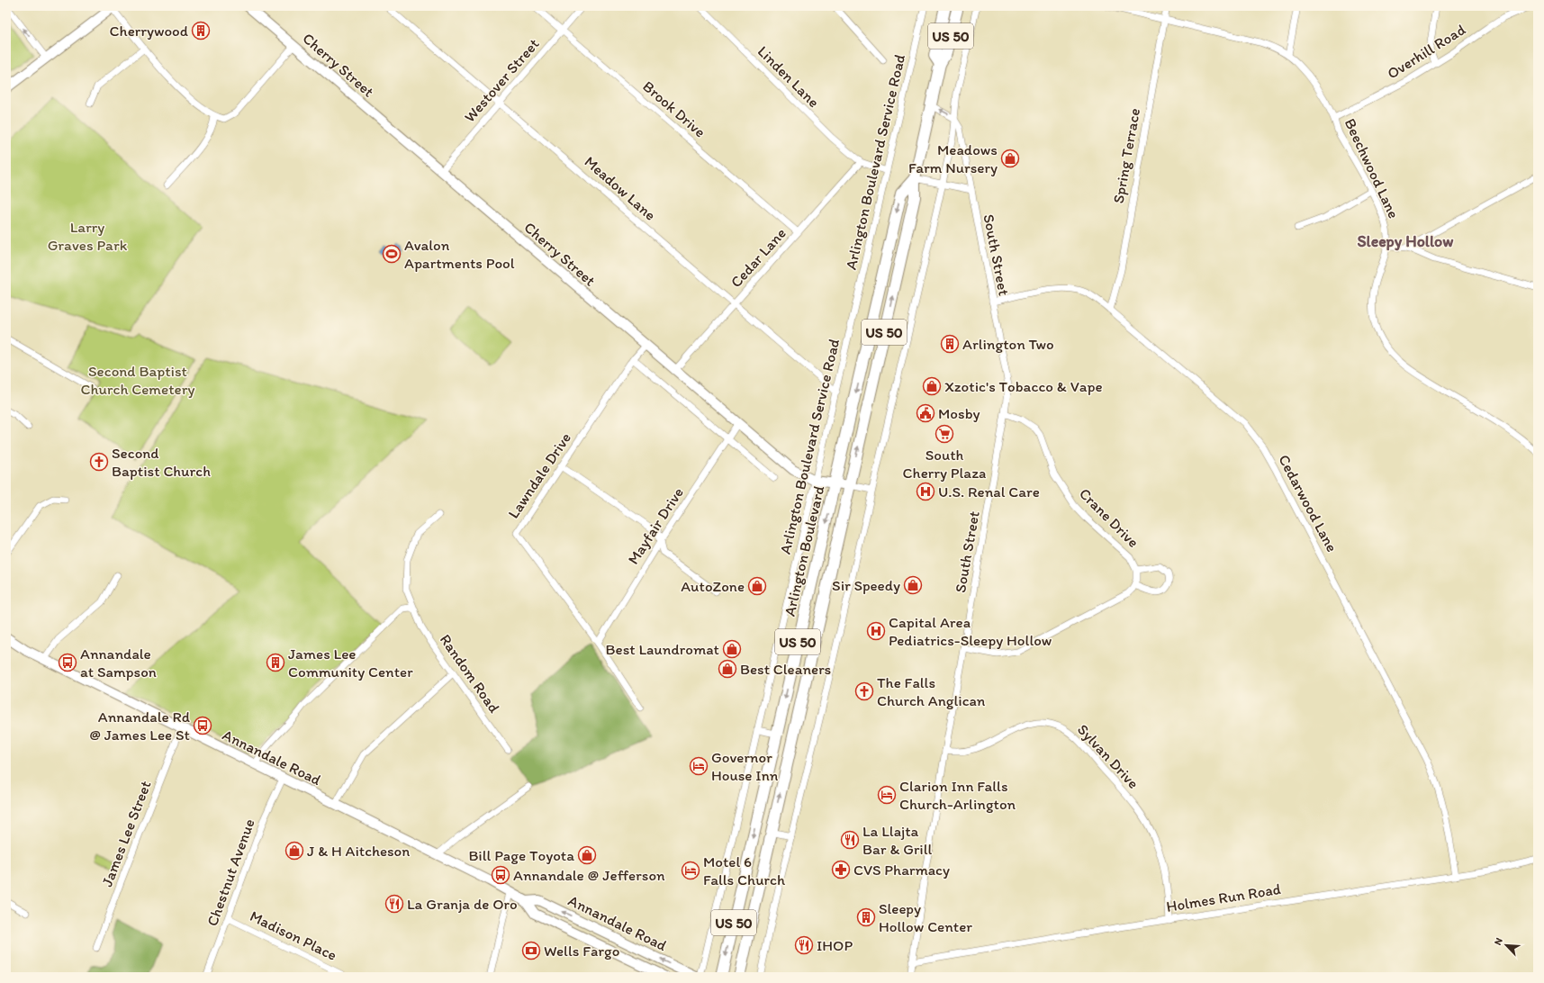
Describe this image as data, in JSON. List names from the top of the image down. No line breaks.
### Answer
{"streets":{"highway":["US 50","Arlington Boulevard"],"main road":["Cherry Street","Annandale Road"],"street":["Overhill Road","Linden Lane","Westover Street","Brook Drive","Spring Terrace","Arlington Boulevard Service Road","Beechwood Lane","Meadow Lane","South Street","Cedar Lane","Lawndale Drive","Cedarwood Lane","Crane Drive","Mayfair Drive","Random Road","Sylvan Drive","James Lee Street","Chestnut Avenue","Holmes Run Road","Madison Place"]},"crossings":[["Overhill Road","Beechwood Lane"],["Cherry Street","Westover Street"],["Cherry Street","Arlington Boulevard Service Road"],["Cherry Street","Cedar Lane"],["Cherry Street","Lawndale Drive"],["Cherry Street","Mayfair Drive"],["Cherry Street","Arlington Boulevard"],["Linden Lane","Arlington Boulevard Service Road"],["Linden Lane","Cedar Lane"],["Westover Street","Brook Drive"],["Westover Street","Meadow Lane"],["Brook Drive","Cedar Lane"],["Spring Terrace","Beechwood Lane"],["Spring Terrace","Cedarwood Lane"],["Arlington Boulevard Service Road","Meadow Lane"],["Meadow Lane","Cedar Lane"],["South Street","Cedarwood Lane"],["South Street","Crane Drive"],["South Street","Sylvan Drive"],["South Street","Holmes Run Road"],["Lawndale Drive","Mayfair Drive"],["Cedarwood Lane","Holmes Run Road"],["Sylvan Drive","Holmes Run Road"],["Annandale Road","James Lee Street"],["Annandale Road","Chestnut Avenue"],["Chestnut Avenue","Madison Place"]],"districts":["Sleepy Hollow"],"parks":["Larry Graves Park","Second Baptist Church Cemetery"],"places":{"building":["Cherrywood","Arlington Two","James Lee Community Center","Sleepy Hollow Center"],"shop":["Meadows Farm Nursery","Xzotic's Tobacco & Vape","Sir Speedy","AutoZone","Best Laundromat","Best Cleaners","J & H Aitcheson","Bill Page Toyota"],"sports":["Avalon Apartments Pool"],"public building":["Mosby"],"supermarket":["South Cherry Plaza"],"church":["Second Baptist Church","The Falls Church Anglican"],"hospital":["U.S. Renal Care","Capital Area Pediatrics-Sleepy Hollow"],"bus stop":["Annandale at Sampson","Annandale Rd @ James Lee St","Annandale @ Jefferson"],"hotel":["Governor House Inn","Clarion Inn Falls Church-Arlington","Motel 6 Falls Church"],"restaurant":["La Llajta Bar & Grill","La Granja de Oro","IHOP"],"pharmacy":["CVS Pharmacy"],"bank":["Wells Fargo"]},"north":"top left"}
